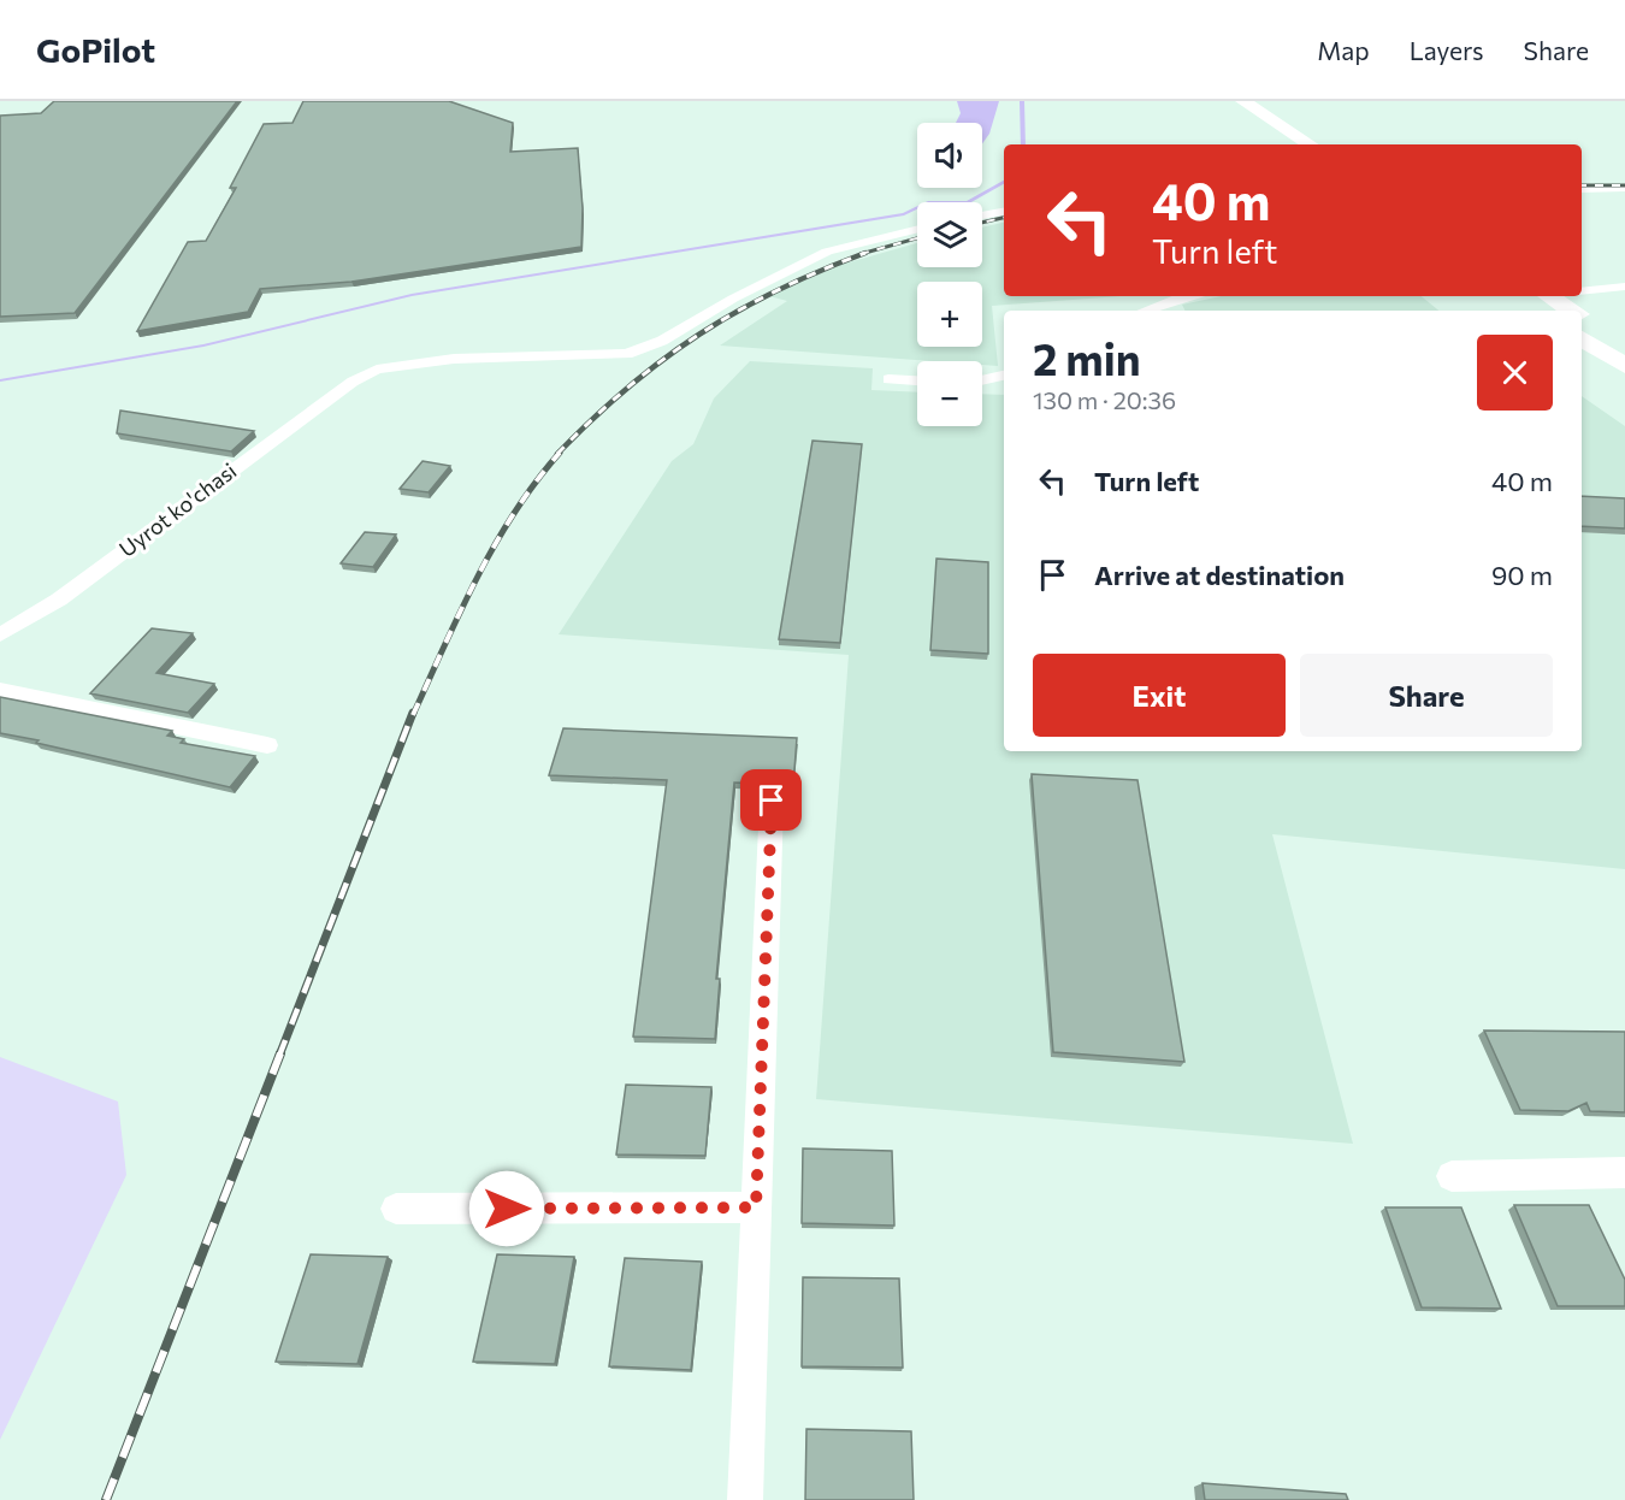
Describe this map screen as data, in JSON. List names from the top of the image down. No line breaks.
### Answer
{"streets":{"street":["Uyrot ko'chasi"]},"page":{"header":"GoPilot","nav":["Map","Layers","Share"],"map_buttons":["+","−"],"turn":["40 m","Turn left"],"heading":["2 min","130 m · 20:36"],"list":[{"name":"Turn left","value":"40 m"},{"name":"Arrive at destination","value":"90 m"}],"buttons":["Exit","Share"]}}
